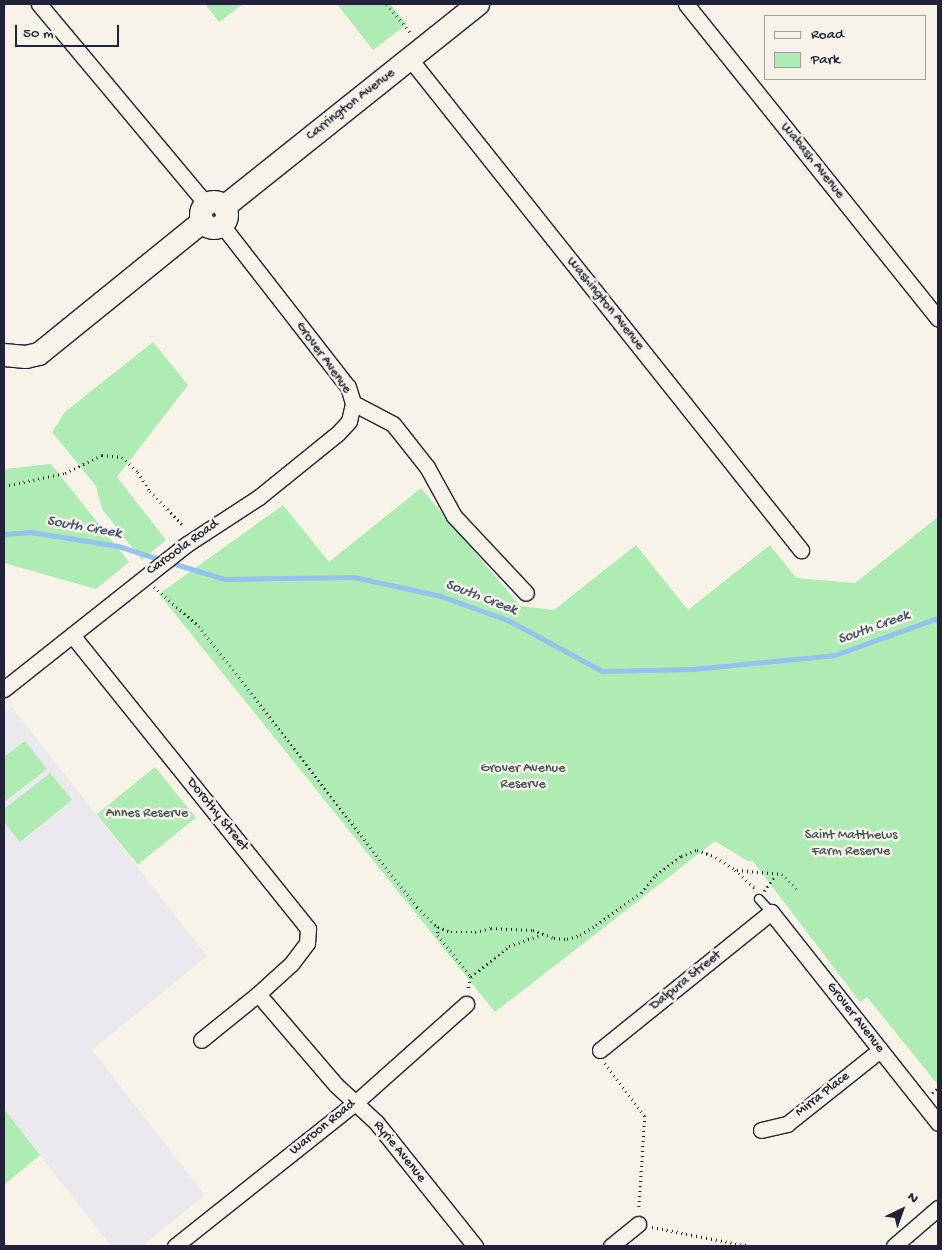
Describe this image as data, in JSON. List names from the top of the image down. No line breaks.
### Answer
{"streets":{"street":["Carrington Avenue","Wabash Avenue","Washington Avenue","Grover Avenue","Carcoola Road","Dorothy Street","Dalpura Street","Mirra Place","Waroon Road","Ryrie Avenue"]},"crossings":[["Carrington Avenue","Washington Avenue"],["Carrington Avenue","Grover Avenue"],["Grover Avenue","Carcoola Road"],["Grover Avenue","Dalpura Street"],["Grover Avenue","Mirra Place"],["Carcoola Road","Dorothy Street"],["Dorothy Street","Ryrie Avenue"],["Waroon Road","Ryrie Avenue"]],"water":["South Creek"],"parks":["Grover Avenue Reserve","Annes Reserve","Saint Matthews Farm Reserve"],"legend":["Road","Park"],"scale_bar":"50 m","north":"top right"}
